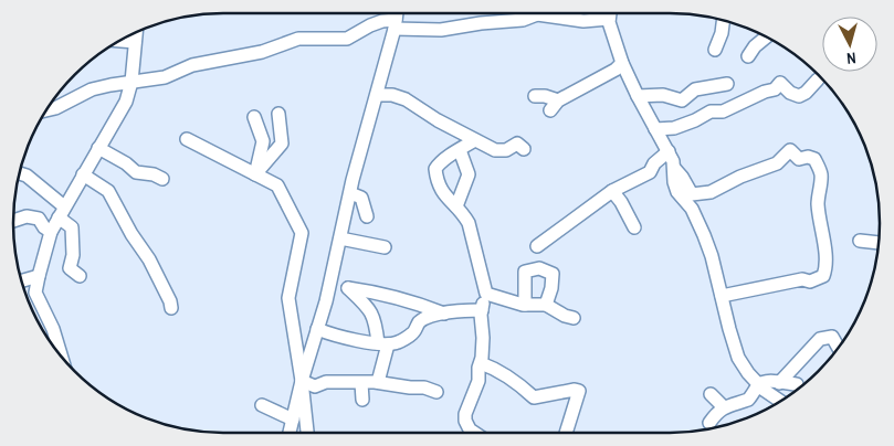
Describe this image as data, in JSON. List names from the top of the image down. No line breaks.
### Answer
{"north":"bottom"}
